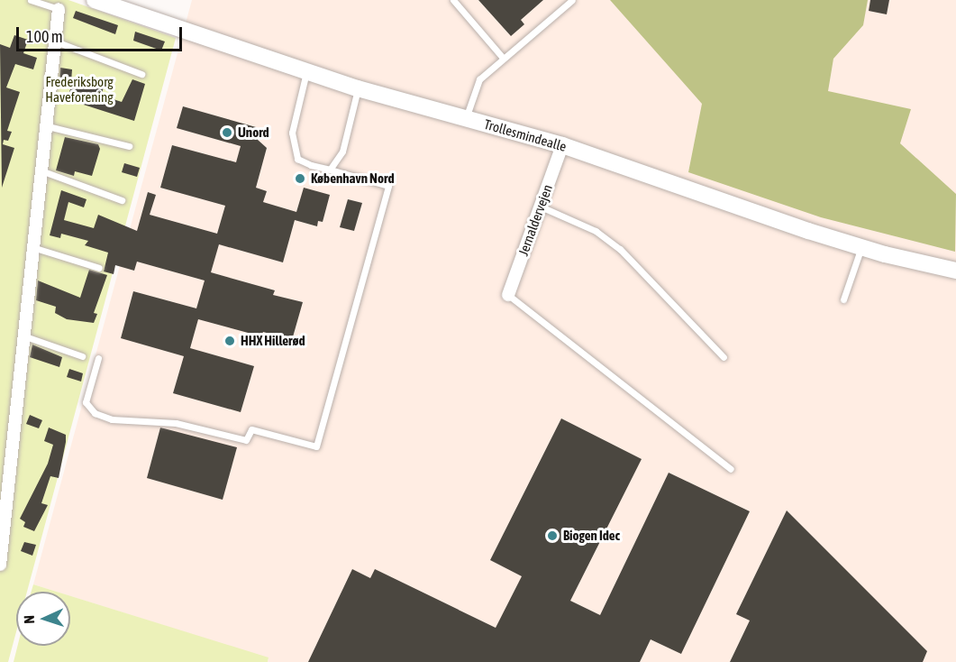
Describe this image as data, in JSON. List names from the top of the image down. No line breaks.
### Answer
{"streets":{"street":["Trollesmindealle","Jernaldervejen"]},"crossings":[["Trollesmindealle","Jernaldervejen"]],"parks":["Frederiksborg Haveforening"],"places":["Unord","København Nord","HHX Hillerød","Biogen Idec"],"scale_bar":"100 m","north":"left"}
